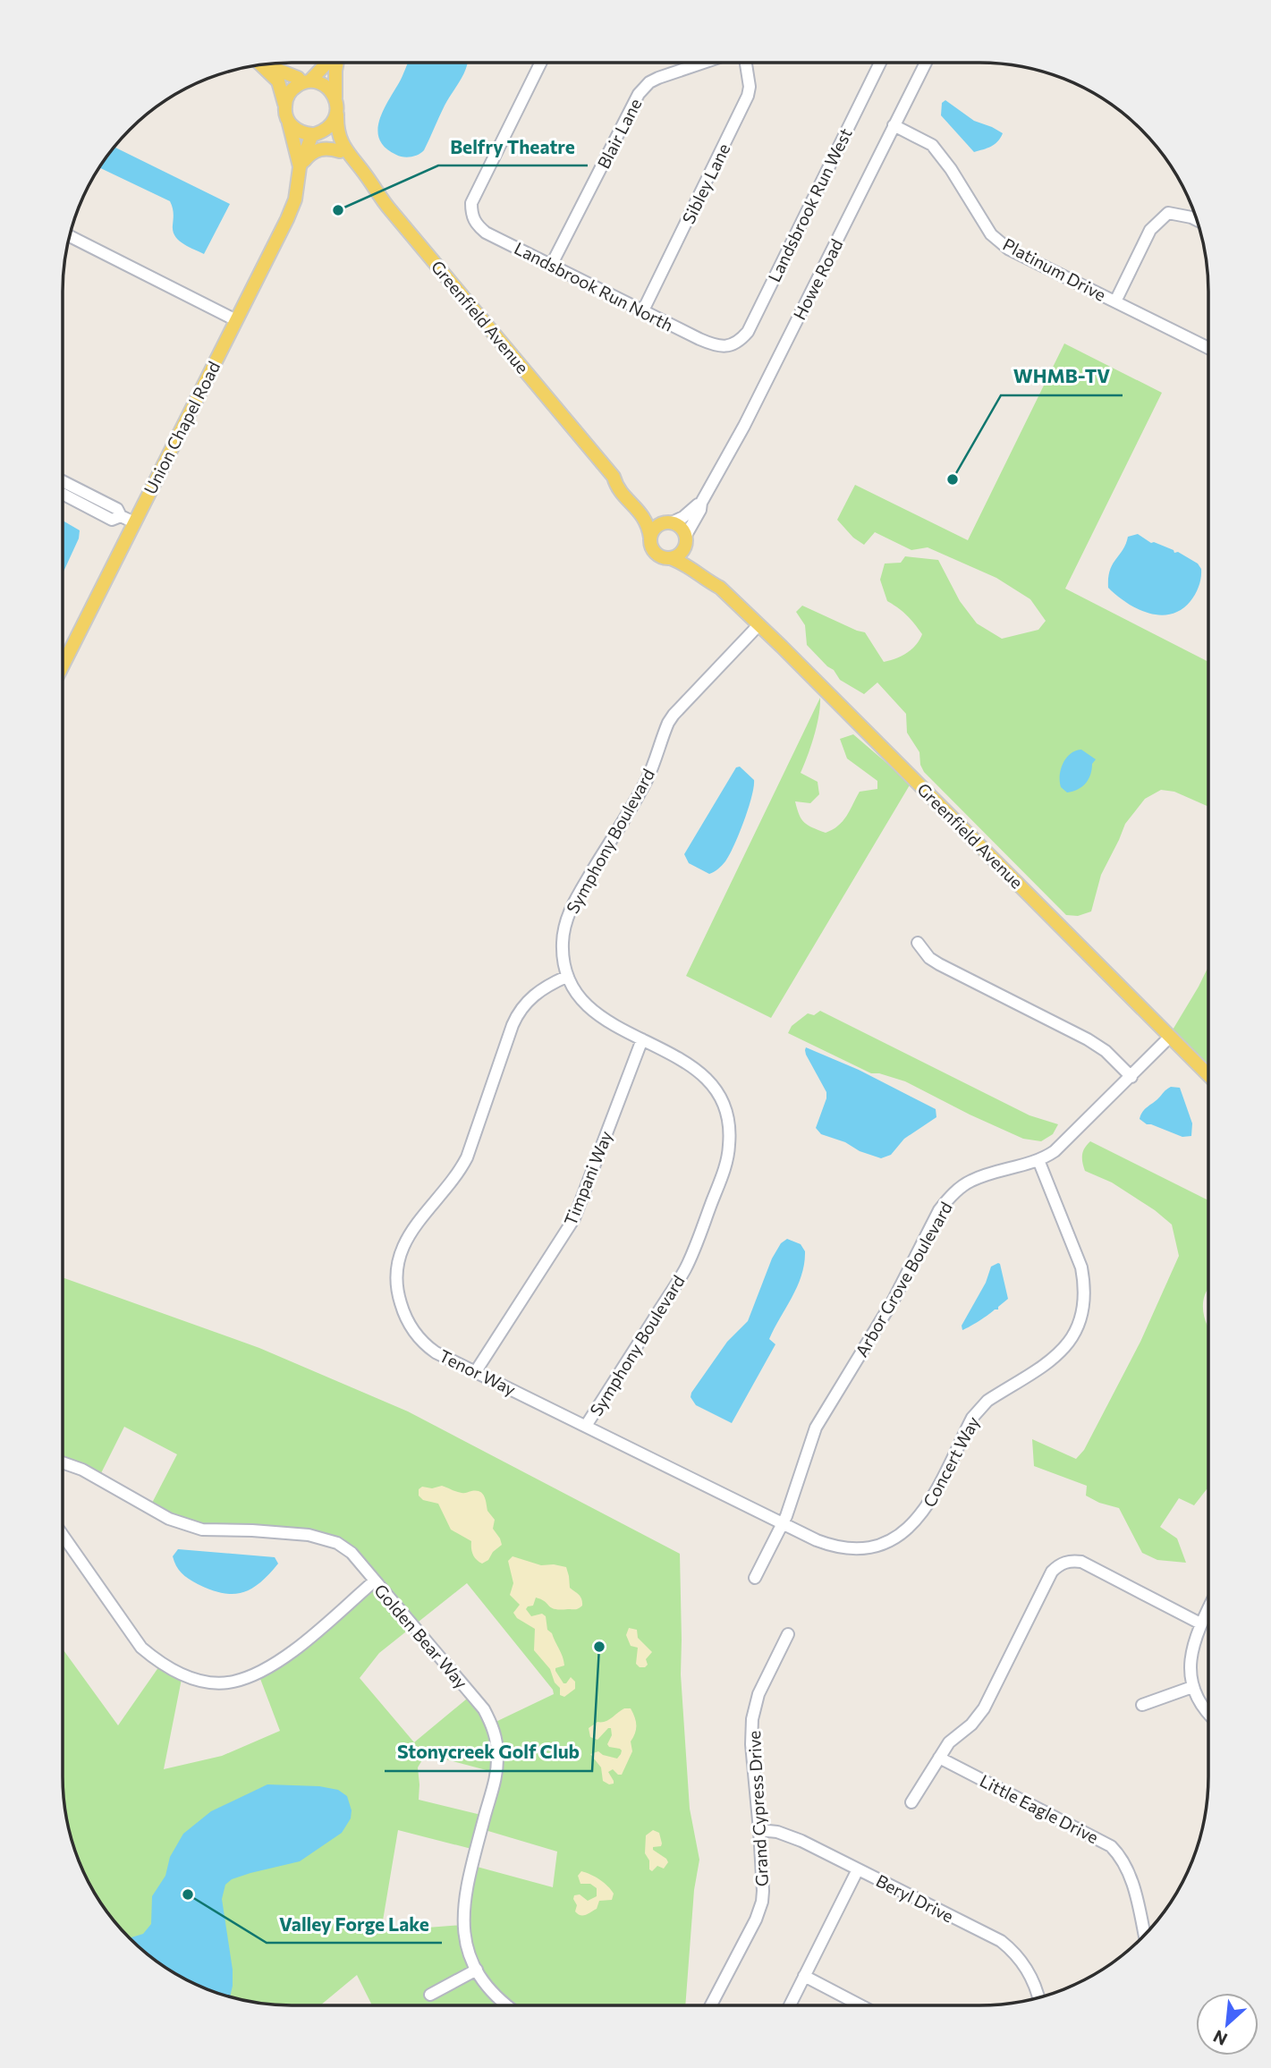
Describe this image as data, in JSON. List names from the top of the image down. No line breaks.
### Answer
{"streets":{"main road":["Greenfield Avenue","Union Chapel Road"],"street":["Blair Lane","Sibley Lane","Landsbrook Run West","Platinum Drive","Howe Road","Landsbrook Run North","Symphony Boulevard","Timpani Way","Arbor Grove Boulevard","Tenor Way","Concert Way","Golden Bear Way","Grand Cypress Drive","Little Eagle Drive","Beryl Drive"]},"crossings":[["Blair Lane","Landsbrook Run North"],["Sibley Lane","Landsbrook Run North"],["Landsbrook Run West","Landsbrook Run North"],["Platinum Drive","Howe Road"],["Howe Road","Greenfield Avenue"],["Greenfield Avenue","Union Chapel Road"],["Greenfield Avenue","Symphony Boulevard"],["Greenfield Avenue","Arbor Grove Boulevard"],["Symphony Boulevard","Timpani Way"],["Symphony Boulevard","Tenor Way"],["Timpani Way","Tenor Way"],["Arbor Grove Boulevard","Tenor Way"],["Arbor Grove Boulevard","Concert Way"],["Tenor Way","Concert Way"],["Grand Cypress Drive","Beryl Drive"]],"places":["Belfry Theatre","WHMB-TV","Stonycreek Golf Club","Valley Forge Lake"],"north":"bottom left"}
